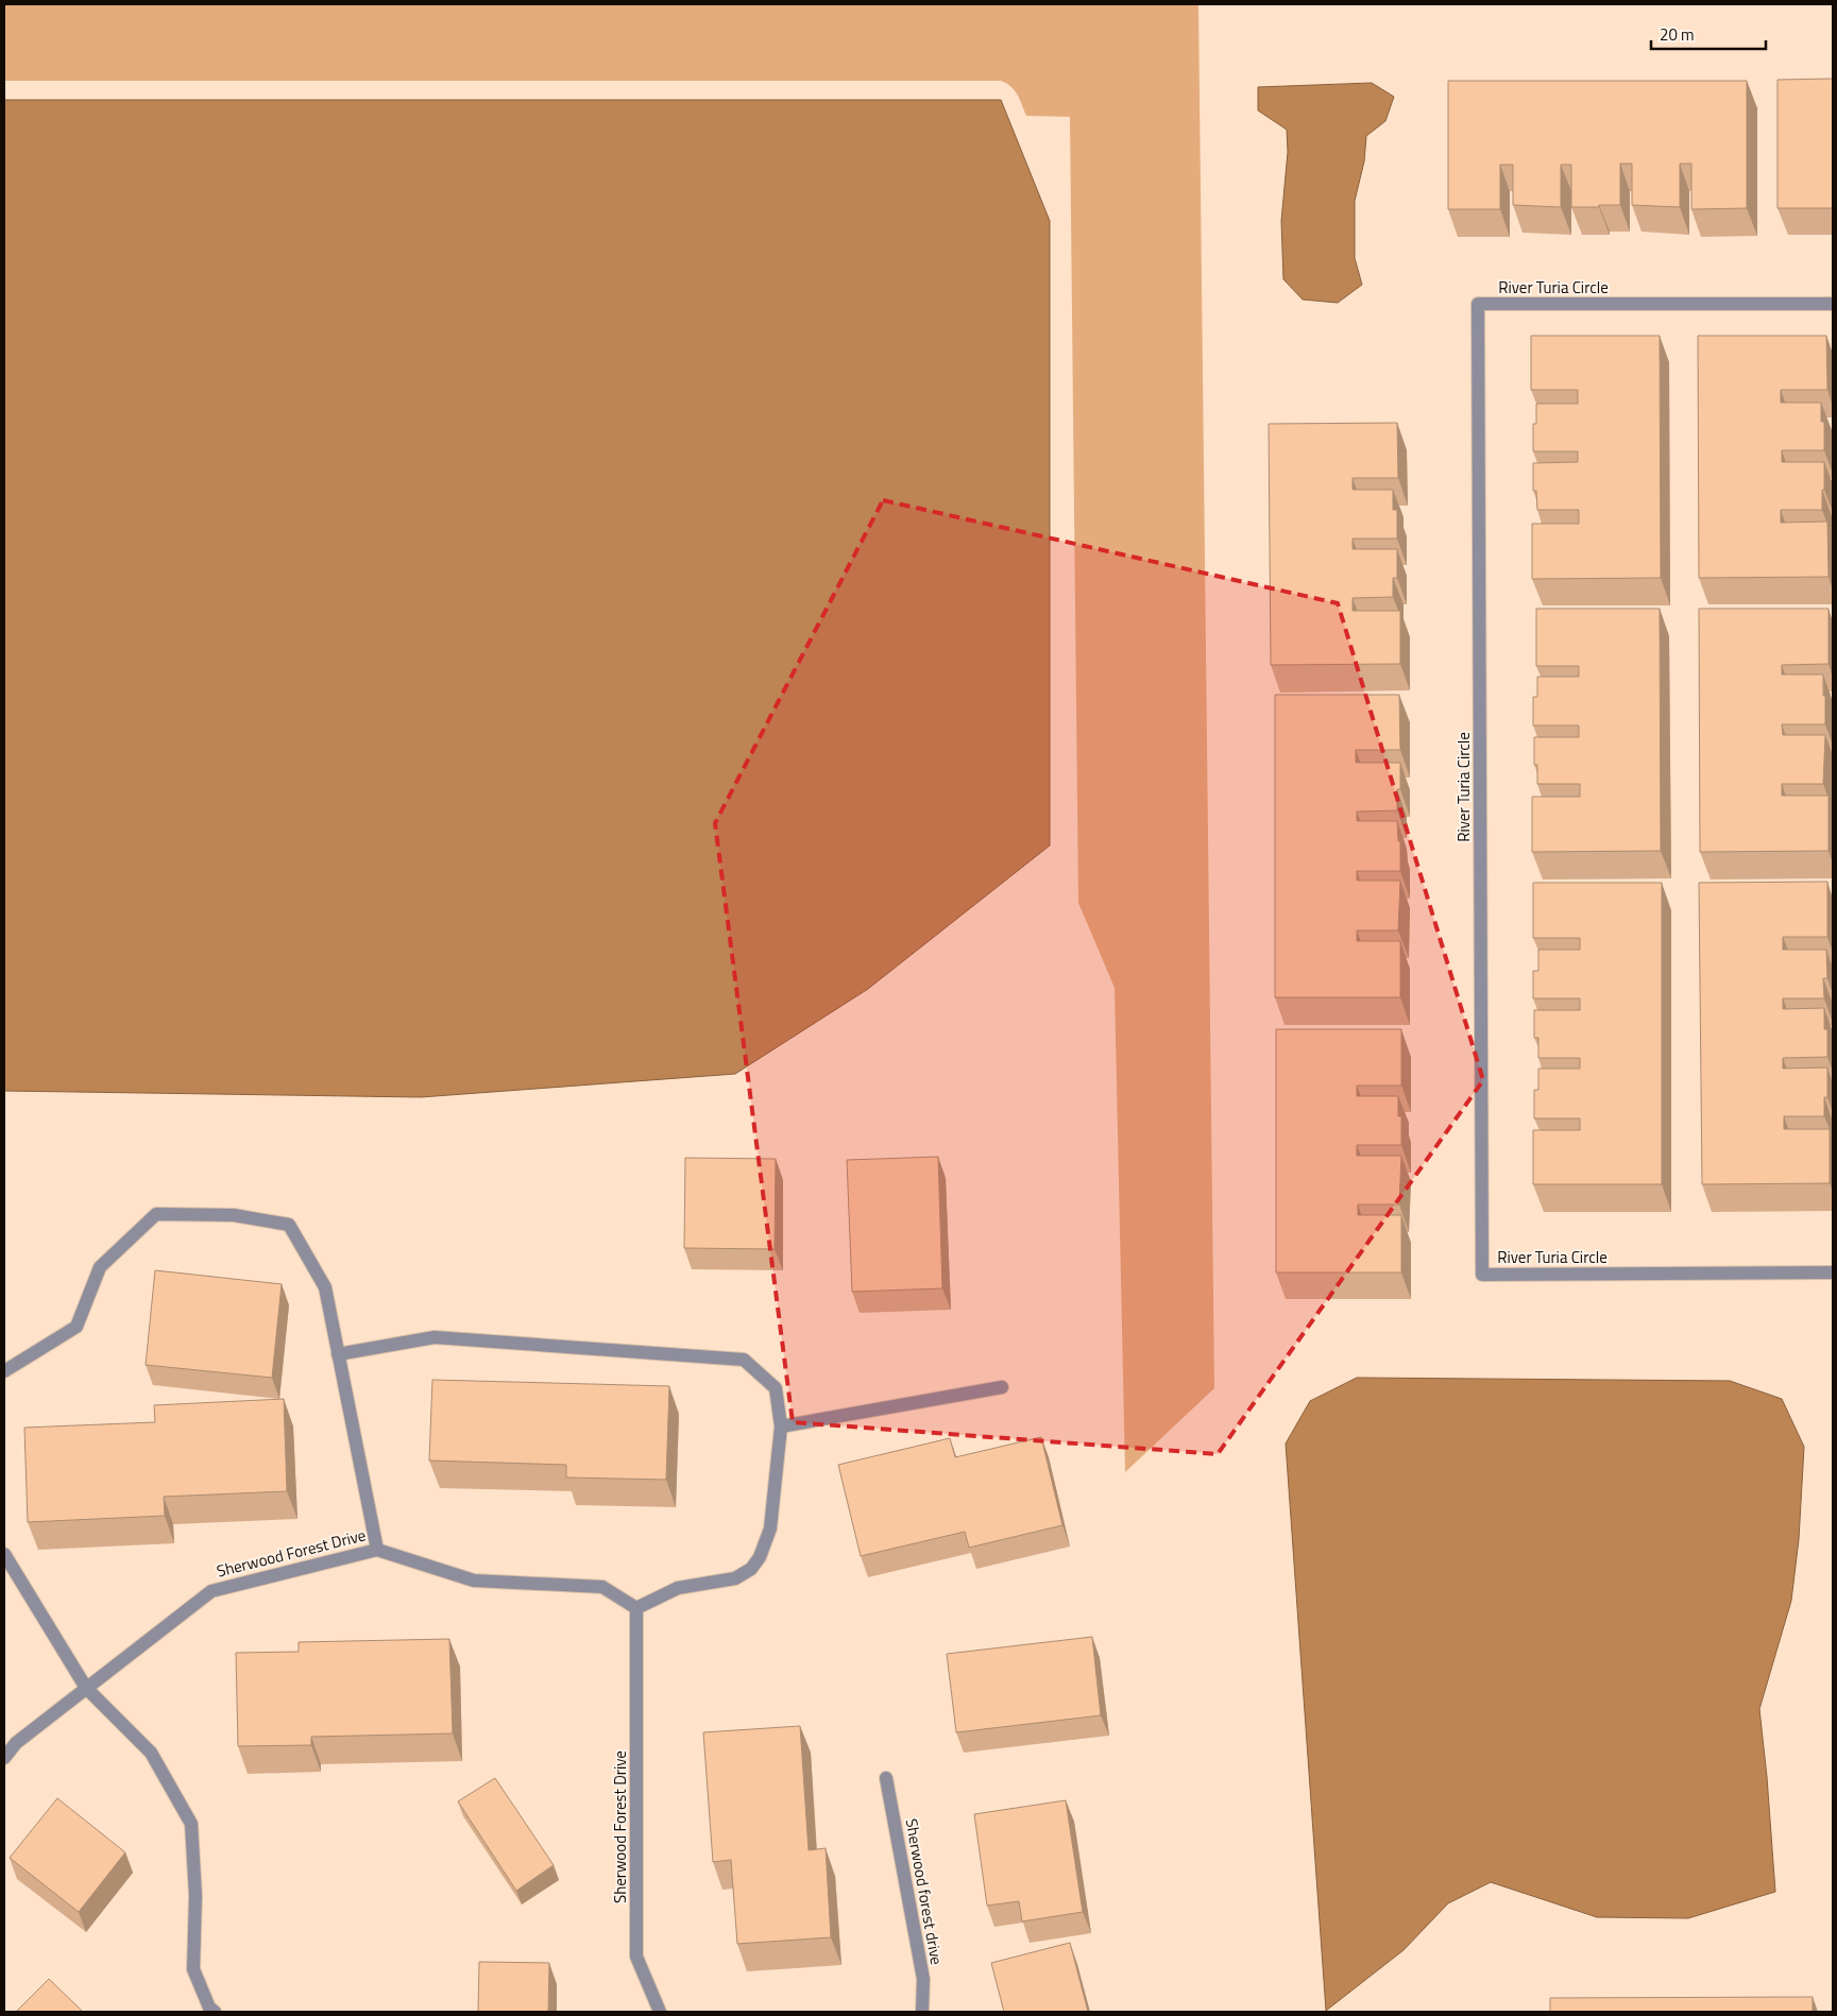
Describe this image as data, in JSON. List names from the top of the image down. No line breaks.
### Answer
{"streets":{"street":["River Turia Circle","Sherwood Forest Drive","Sherwood forest drive"]},"scale_bar":"20 m"}
